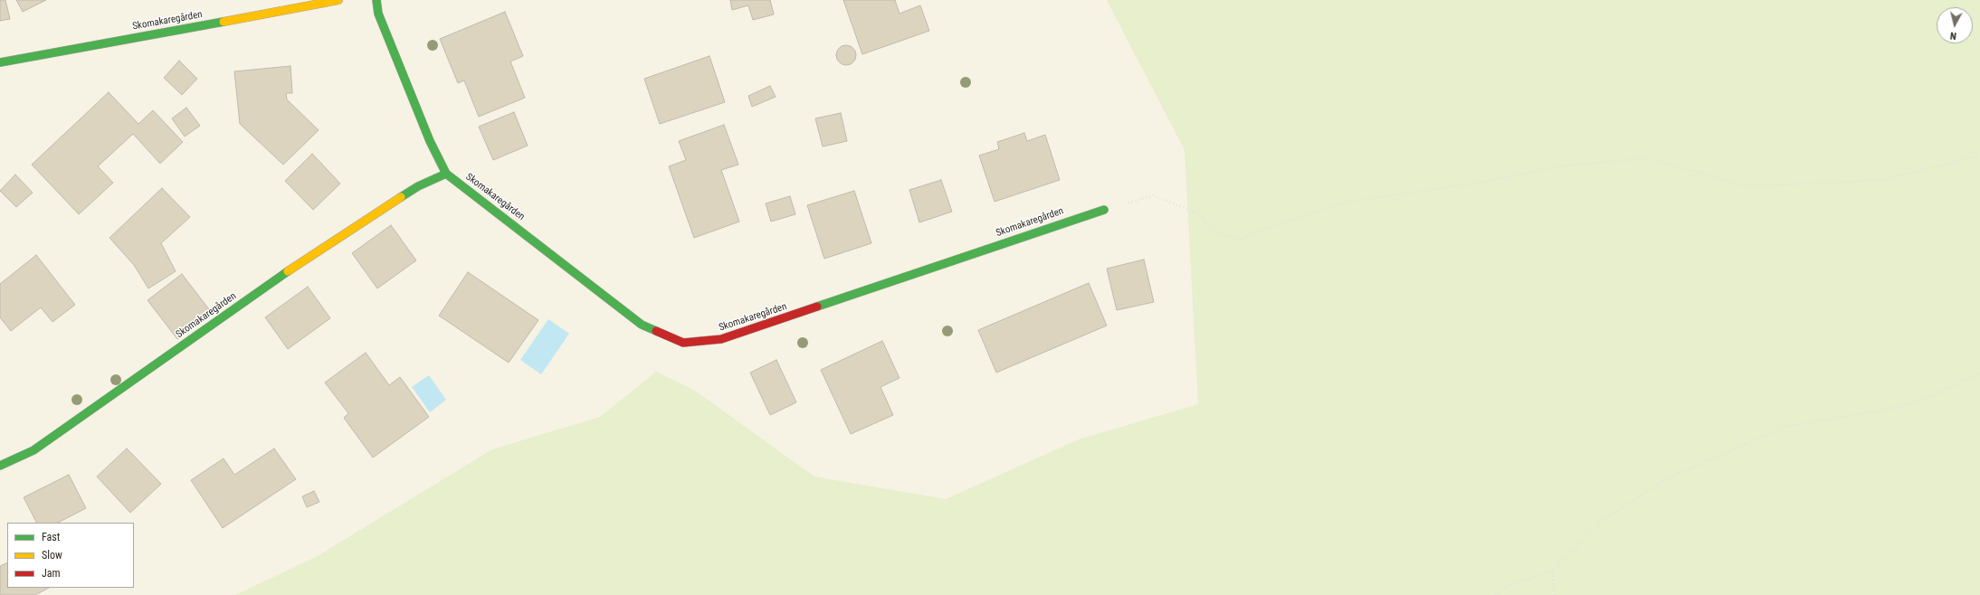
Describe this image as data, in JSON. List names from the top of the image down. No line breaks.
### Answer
{"streets":{"street":["Skomakaregården"]},"legend":["Fast","Slow","Jam"],"north":"bottom"}
